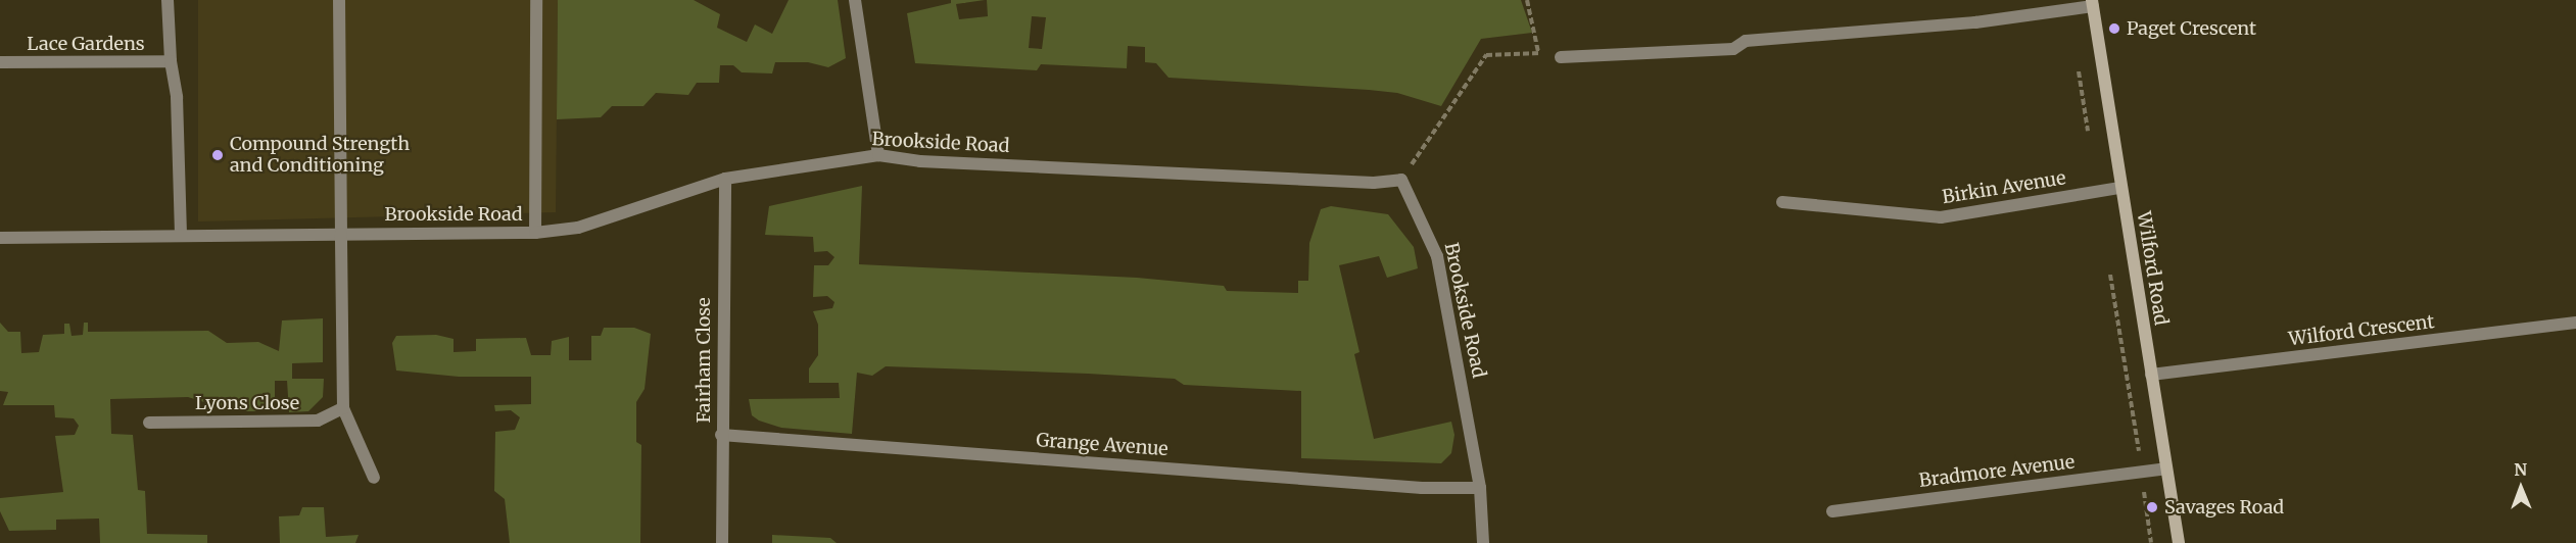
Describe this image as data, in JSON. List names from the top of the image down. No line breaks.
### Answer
{"streets":{"main road":["Wilford Road"],"street":["Lace Gardens","Brookside Road","Birkin Avenue","Wilford Crescent","Fairham Close","Lyons Close","Grange Avenue","Bradmore Avenue"]},"crossings":[["Brookside Road","Fairham Close"],["Brookside Road","Grange Avenue"],["Birkin Avenue","Wilford Road"],["Wilford Road","Wilford Crescent"],["Wilford Road","Bradmore Avenue"],["Fairham Close","Grange Avenue"]],"places":["Paget Crescent","Compound Strength and Conditioning","Savages Road"],"north":"top"}
